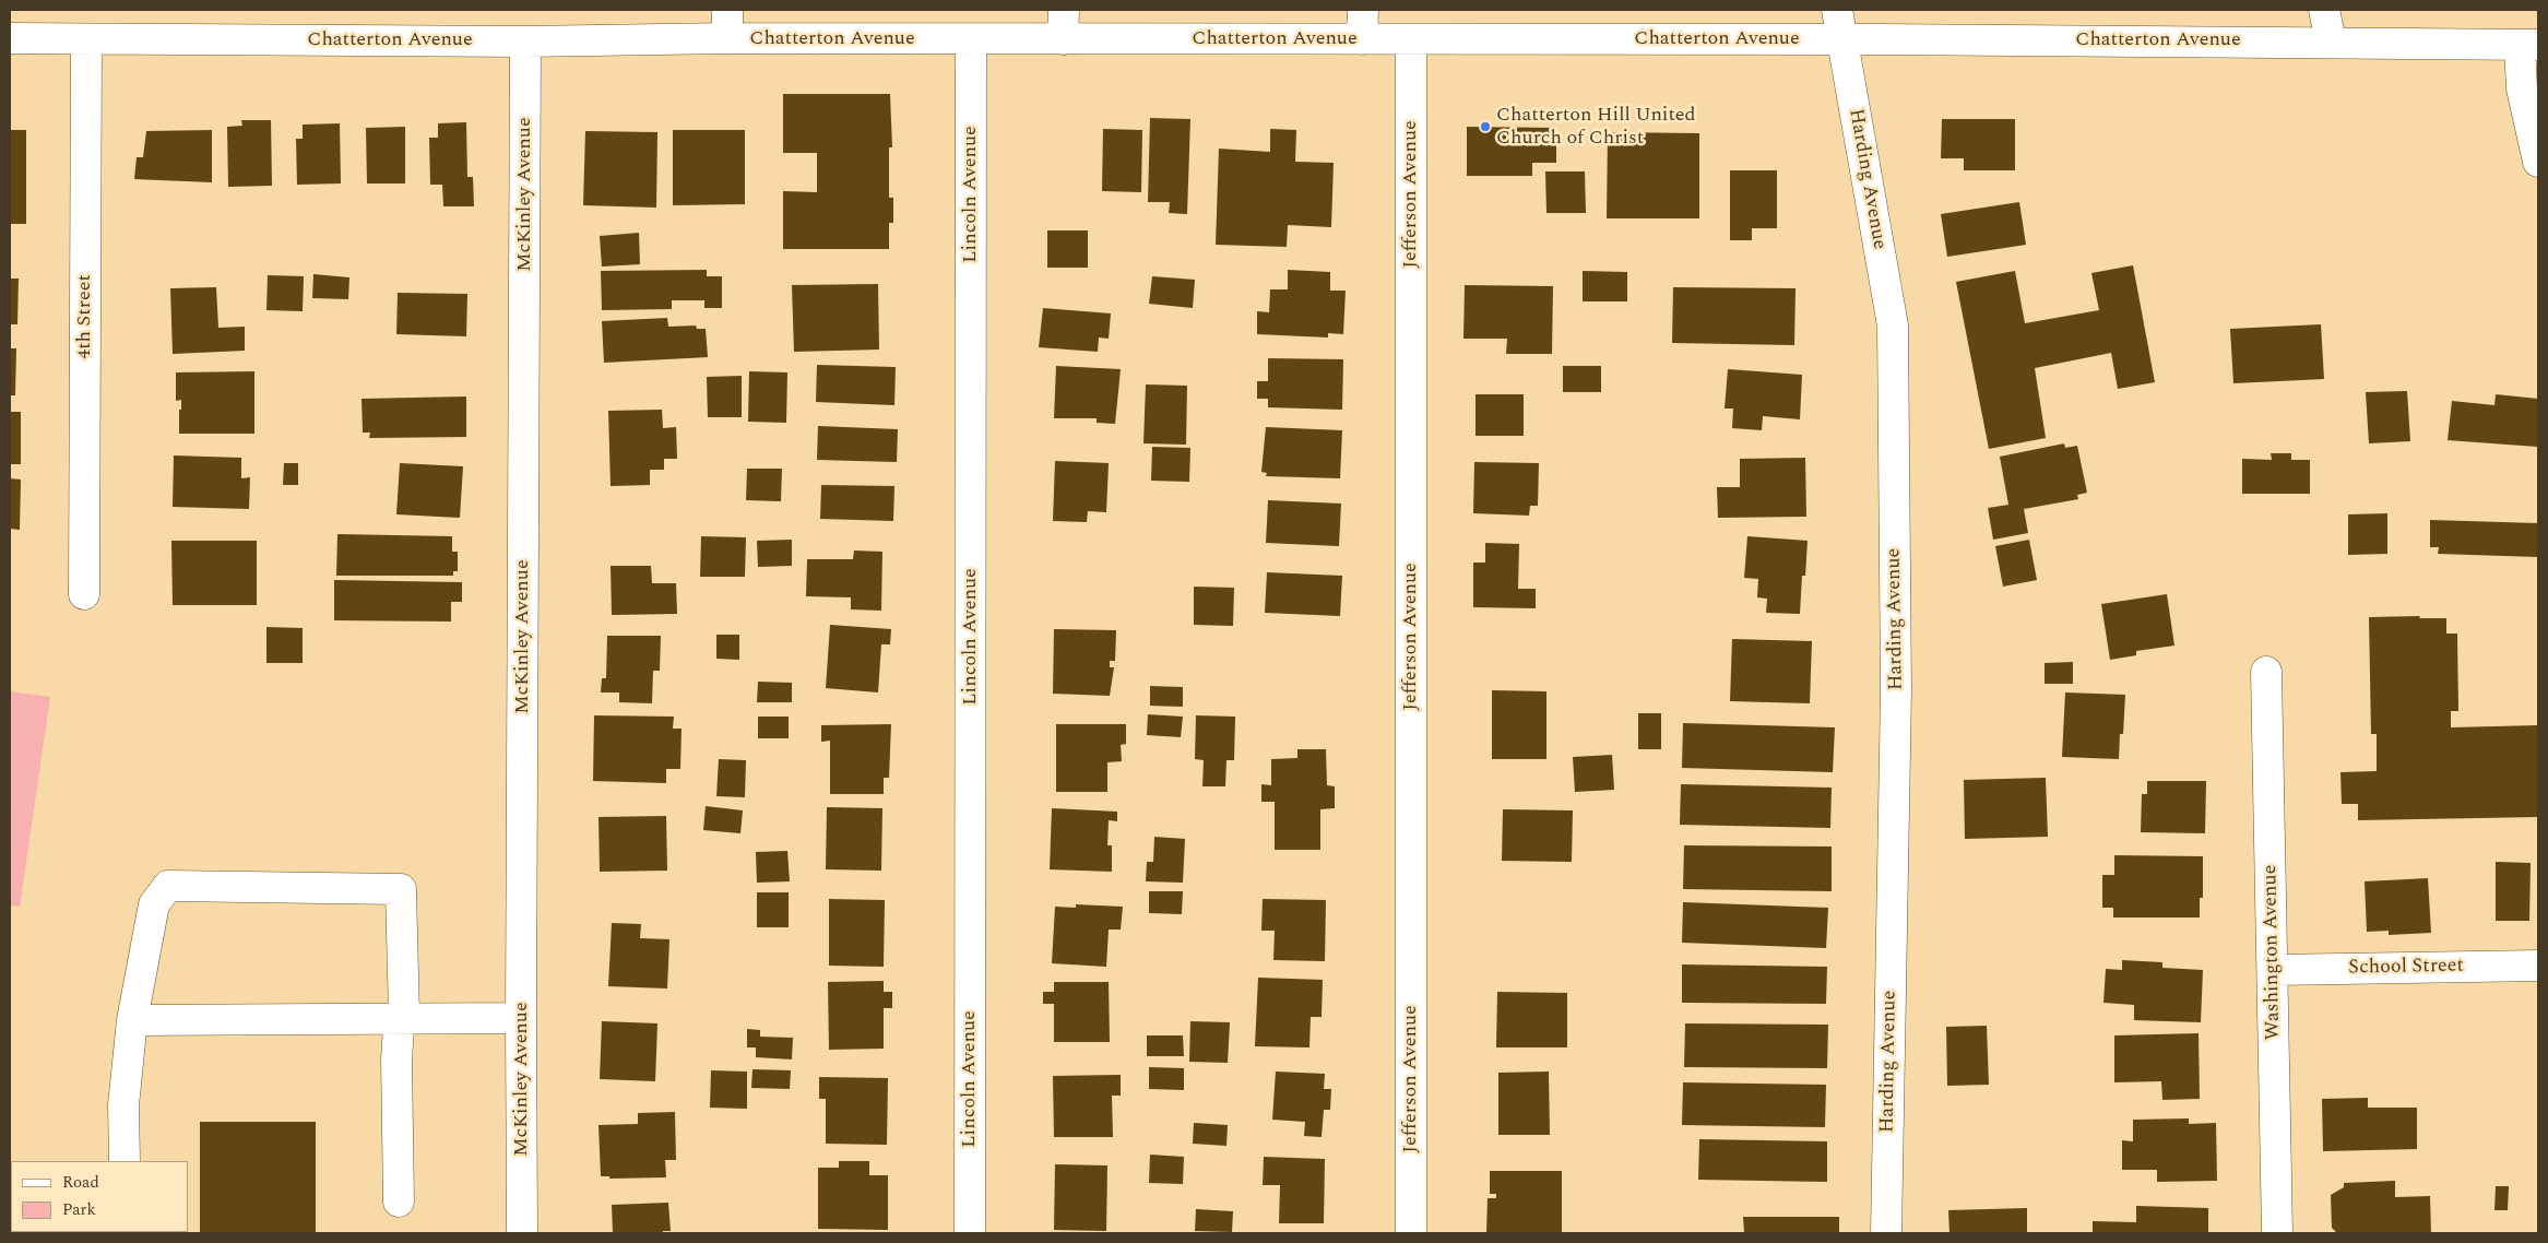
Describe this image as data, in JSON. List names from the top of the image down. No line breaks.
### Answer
{"streets":{"street":["Chatterton Avenue","Harding Avenue","McKinley Avenue","Lincoln Avenue","Jefferson Avenue","4th Street","Washington Avenue","School Street"]},"crossings":[["Chatterton Avenue","Harding Avenue"],["Chatterton Avenue","McKinley Avenue"],["Chatterton Avenue","Lincoln Avenue"],["Chatterton Avenue","Jefferson Avenue"],["Chatterton Avenue","4th Street"],["Washington Avenue","School Street"]],"places":["Chatterton Hill United Church of Christ"],"legend":["Road","Park"]}
